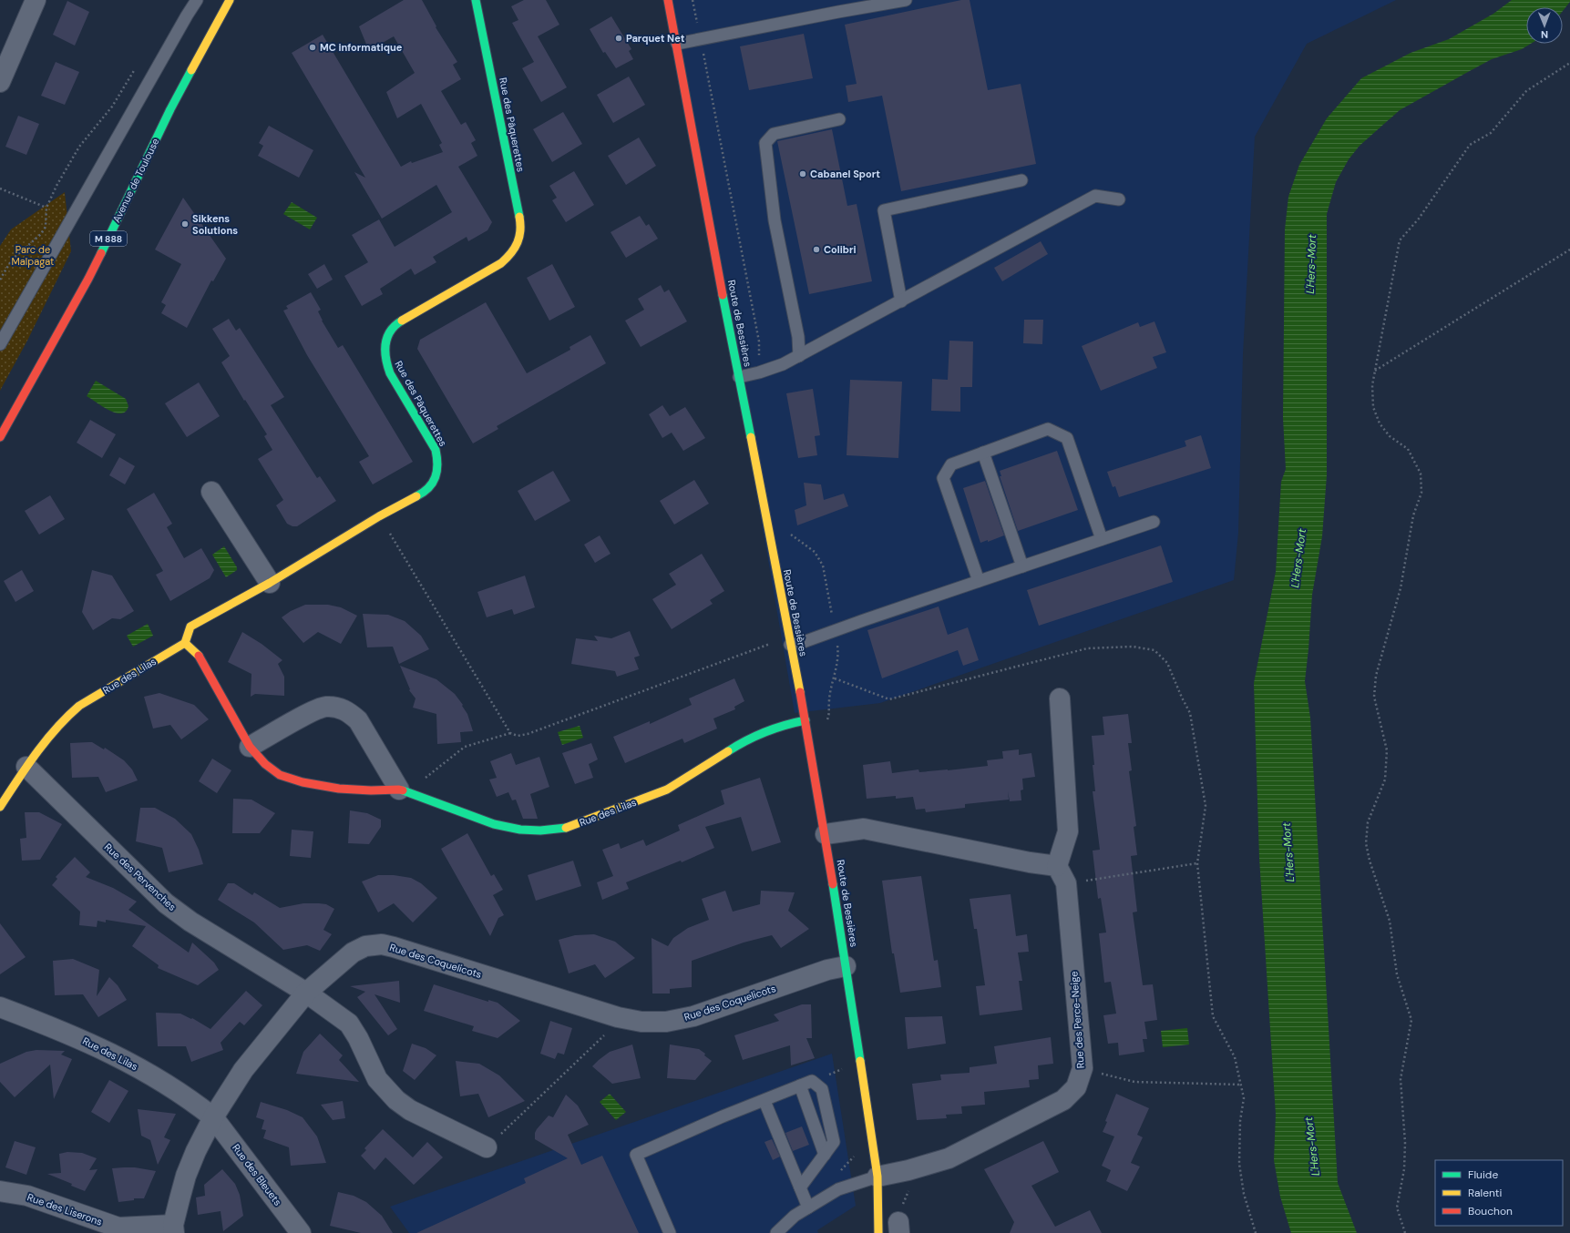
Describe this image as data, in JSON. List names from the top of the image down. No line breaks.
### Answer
{"streets":{"street":["Rue des Pâquerettes","Avenue de Toulouse","M 888","Route de Bessières","Rue des Lilas","Rue des Pervenches","Rue des Coquelicots","Rue des Perce-Neige","Rue des Bleuets","Rue des Liserons"]},"crossings":[["Rue des Pâquerettes","Rue des Lilas"],["Route de Bessières","Rue des Lilas"],["Route de Bessières","Rue des Coquelicots"],["Route de Bessières","Rue des Perce-Neige"],["Rue des Lilas","Rue des Pervenches"],["Rue des Lilas","Rue des Coquelicots"],["Rue des Lilas","Rue des Bleuets"],["Rue des Pervenches","Rue des Coquelicots"],["Rue des Coquelicots","Rue des Bleuets"],["Rue des Coquelicots","Rue des Liserons"]],"water":["L'Hers-Mort"],"parks":["Parc de Malpagat"],"places":["Parquet Net","MC informatique","Cabanel Sport","Sikkens Solutions","Colibri"],"legend":["Fluide","Ralenti","Bouchon"],"north":"bottom"}
